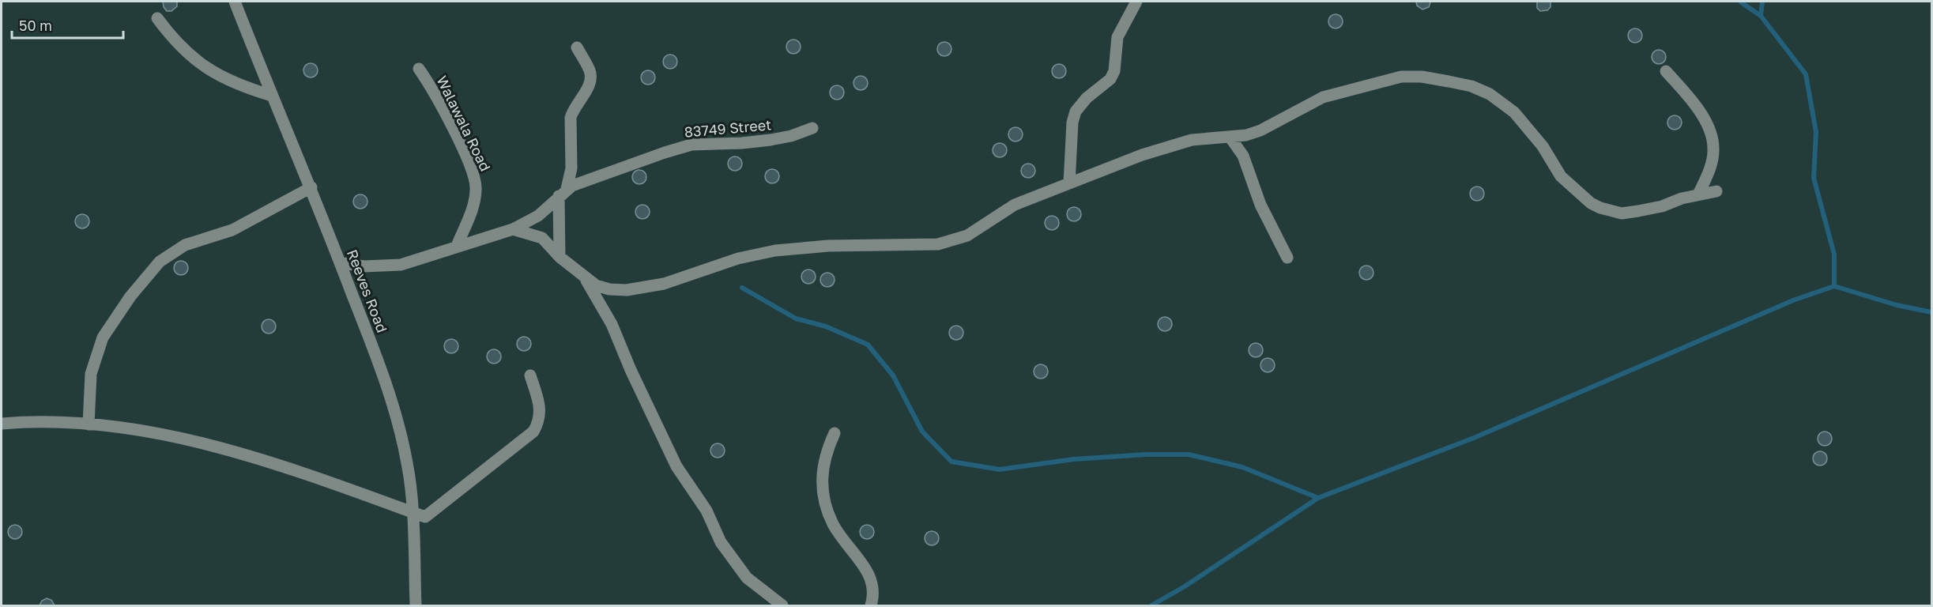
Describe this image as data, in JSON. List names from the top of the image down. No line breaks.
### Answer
{"streets":{"street":["Walawala Road","83749 Street","Reeves Road"]},"crossings":[["Walawala Road","83749 Street"],["83749 Street","Reeves Road"]],"scale_bar":"50 m"}
